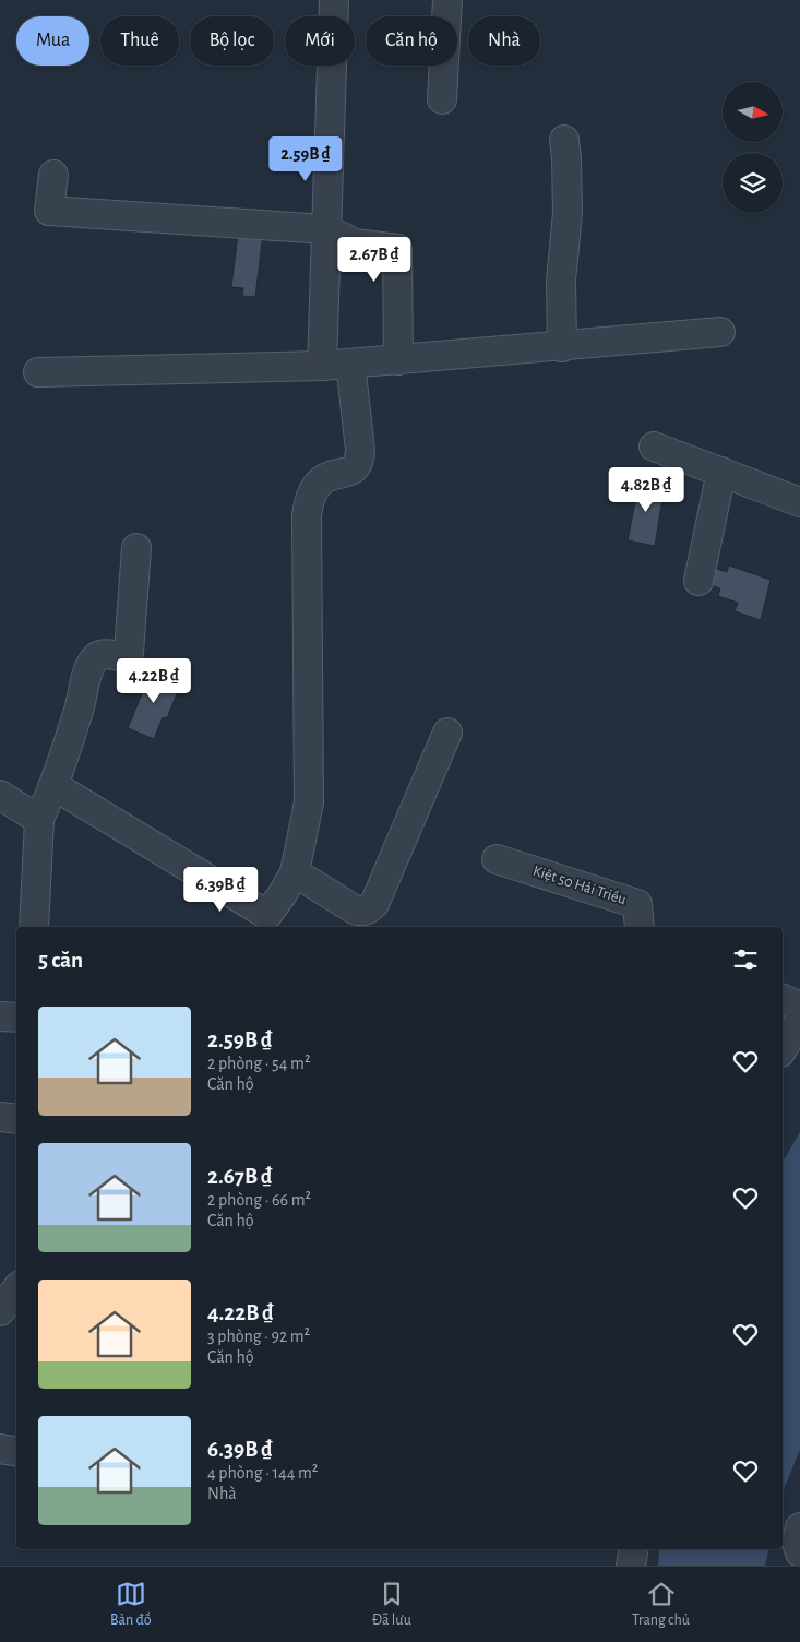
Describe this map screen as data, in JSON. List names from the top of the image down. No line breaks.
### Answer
{"streets":{"street":["Kiệt 50 Hải Triều"]},"north":"right","page":{"chip":["Mua","Thuê","Bộ lọc","Mới","Căn hộ","Nhà"],"price":["2.59B ₫","2.67B ₫","4.82B ₫","4.22B ₫","6.39B ₫"],"heading":"5 căn","list":[{"name":"2.59B ₫","note":"2 phòng · 54 m² · Căn hộ"},{"name":"2.67B ₫","note":"2 phòng · 66 m² · Căn hộ"},{"name":"4.22B ₫","note":"3 phòng · 92 m² · Căn hộ"},{"name":"6.39B ₫","note":"4 phòng · 144 m² · Nhà"}],"tabs":["Bản đồ","Đã lưu","Trang chủ"]}}
